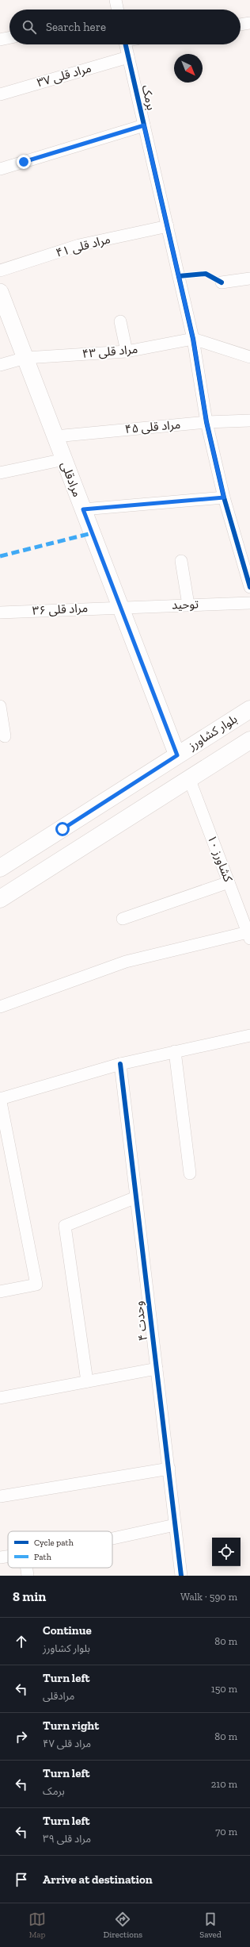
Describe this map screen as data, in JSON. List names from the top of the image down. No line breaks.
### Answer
{"streets":{"main road":["بلوار کشاورز"],"street":["مراد قلی ۳۷","برمک","مراد قلی ۴۱","مراد قلی ۴۳","مراد قلی ۴۵","مرادقلی","توحید","مراد قلی ۳۶","کشاورز ۱۰","وحدت ۴"]},"crossings":[["مراد قلی ۳۷","برمک"],["برمک","مراد قلی ۴۱"],["برمک","مراد قلی ۴۳"],["برمک","مراد قلی ۴۵"],["مراد قلی ۴۳","مرادقلی"],["مراد قلی ۴۵","مرادقلی"],["مرادقلی","توحید"],["مرادقلی","مراد قلی ۳۶"],["مرادقلی","بلوار کشاورز"],["توحید","مراد قلی ۳۶"]],"legend":["Cycle path","Path"],"north":"bottom right","page":{"search":"Search here","heading":["8 min","Walk · 590 m"],"list":[["Continue","بلوار کشاورز","80 m"],["Turn left","مرادقلی","150 m"],["Turn right","مراد قلی ۴۷","80 m"],["Turn left","برمک","210 m"],["Turn left","مراد قلی ۳۹","70 m"],"Arrive at destination"],"nav":["Map","Directions","Saved"]}}
